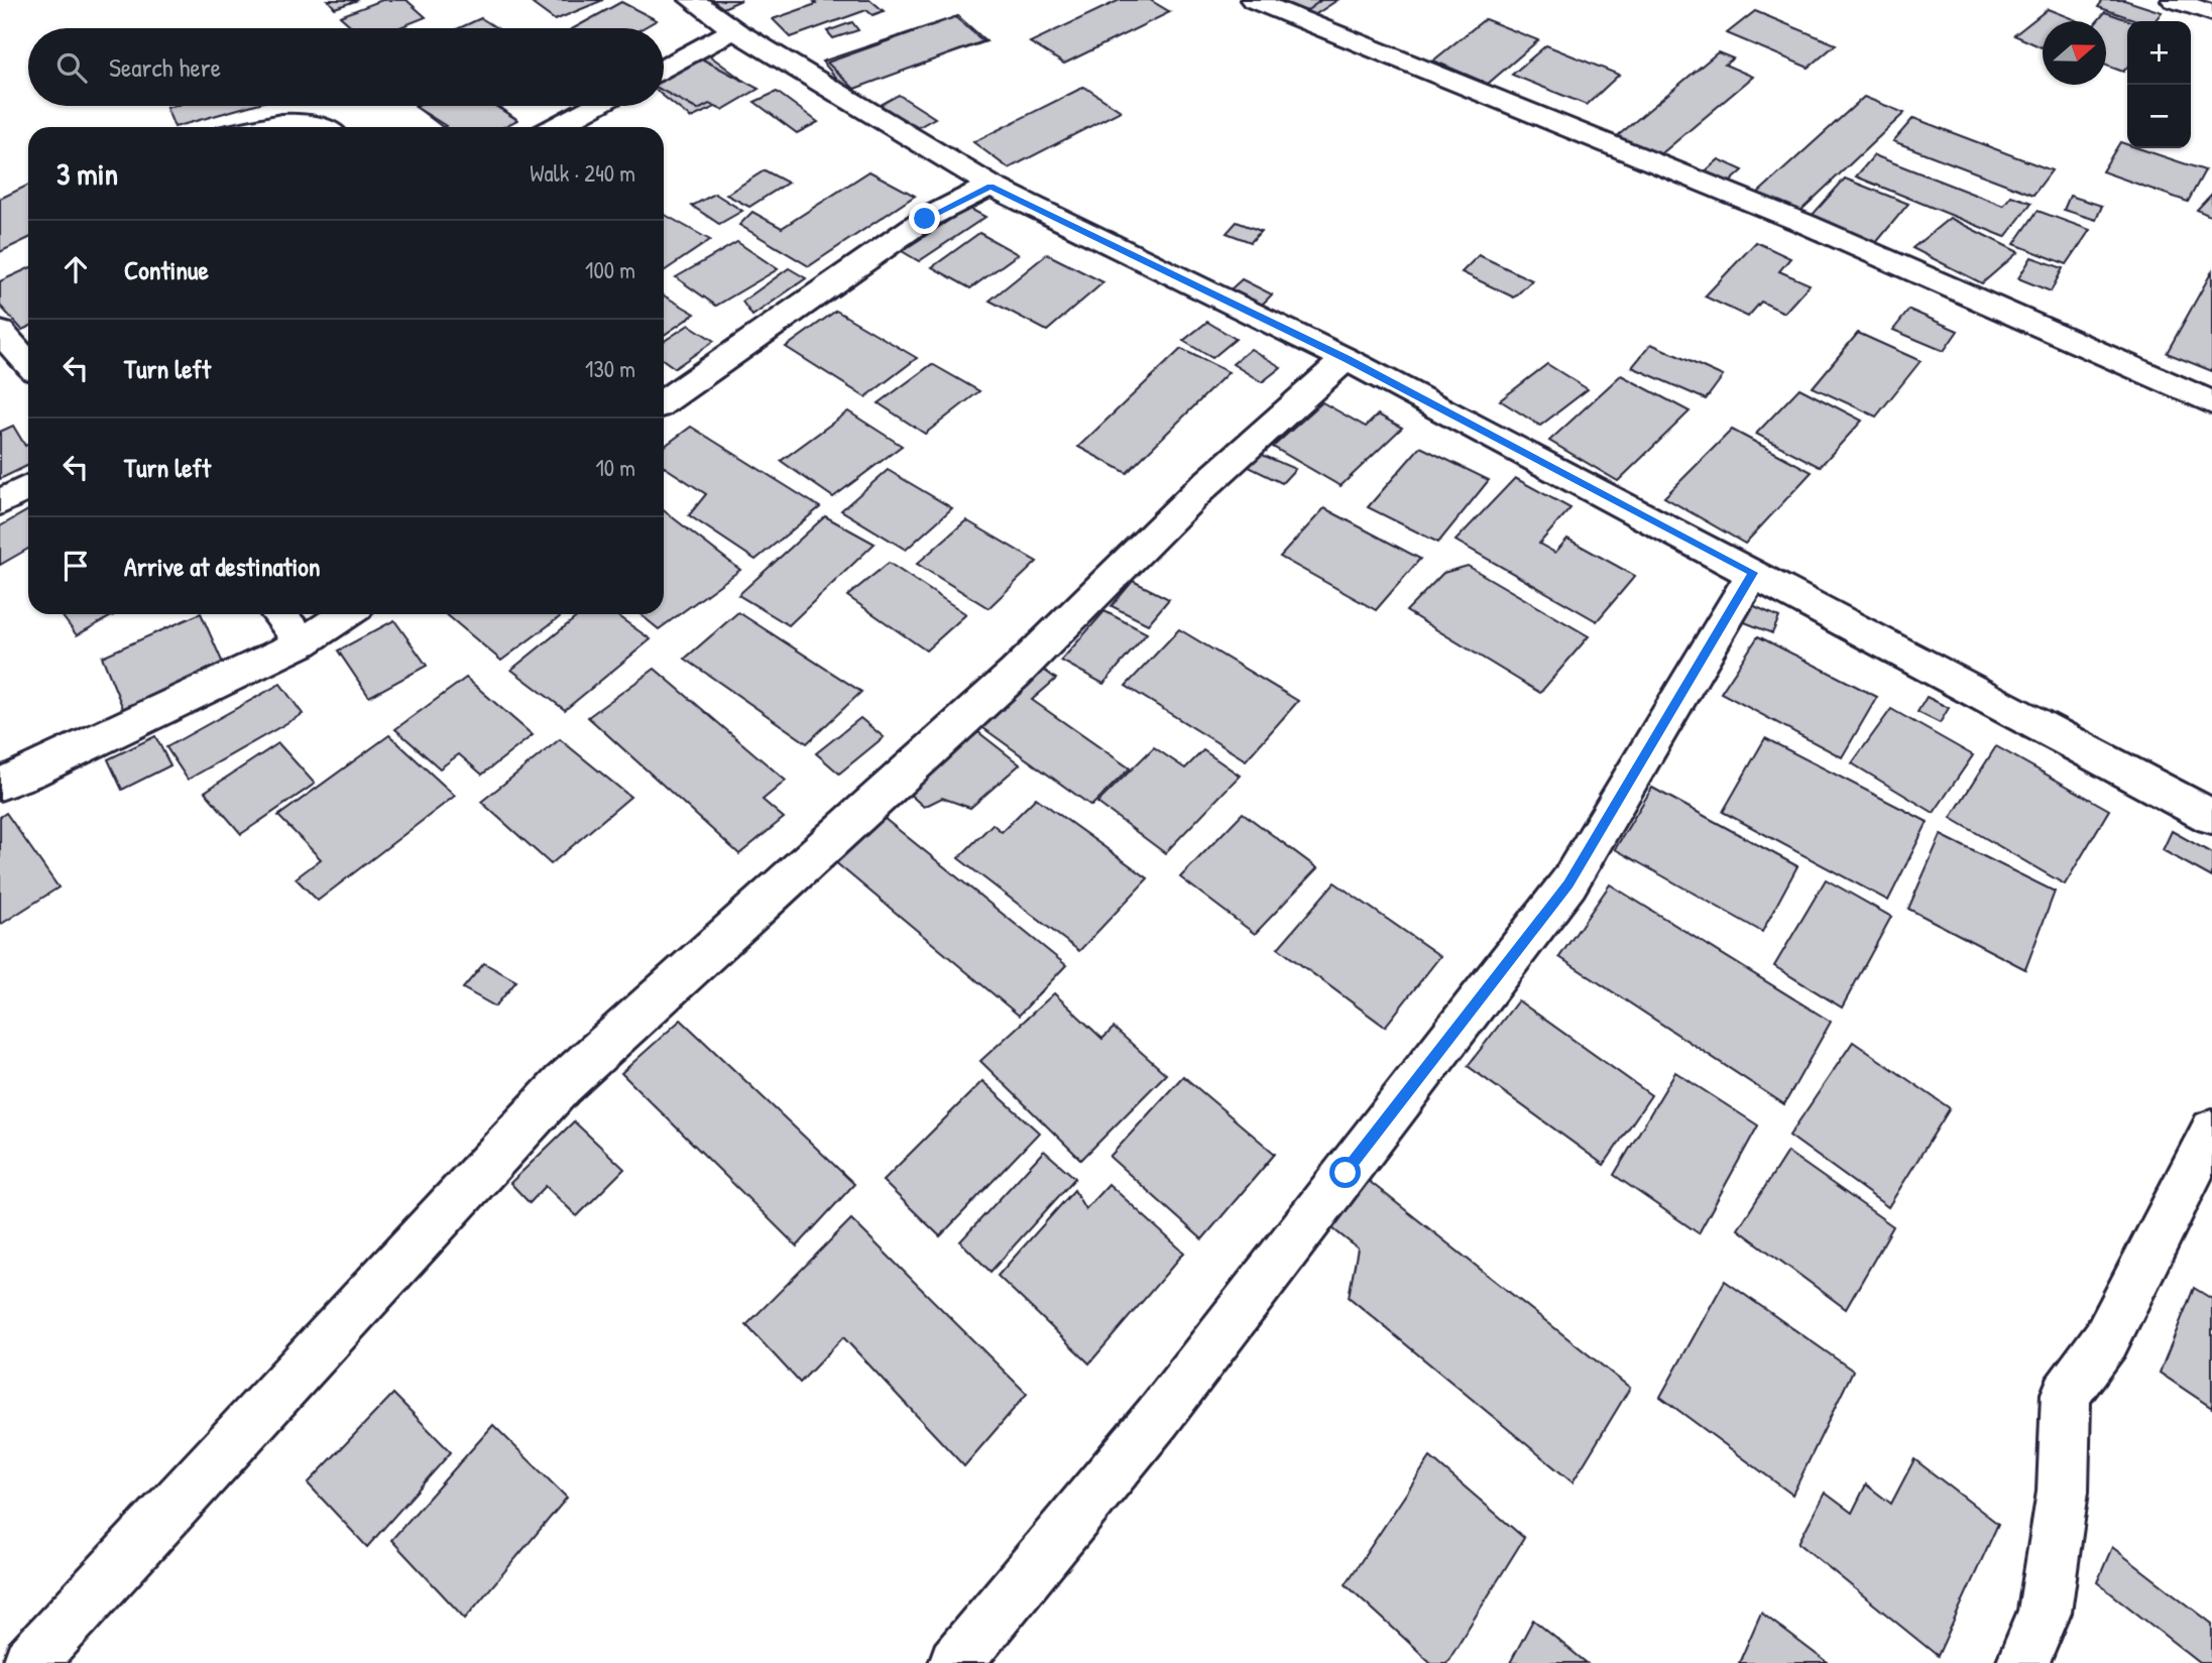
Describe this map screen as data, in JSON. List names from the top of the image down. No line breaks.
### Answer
{"north":"right","page":{"map_buttons":["+","−"],"search":"Search here","heading":["3 min","Walk · 240 m"],"list":[["Continue","100 m"],["Turn left","130 m"],["Turn left","10 m"],"Arrive at destination"]}}
